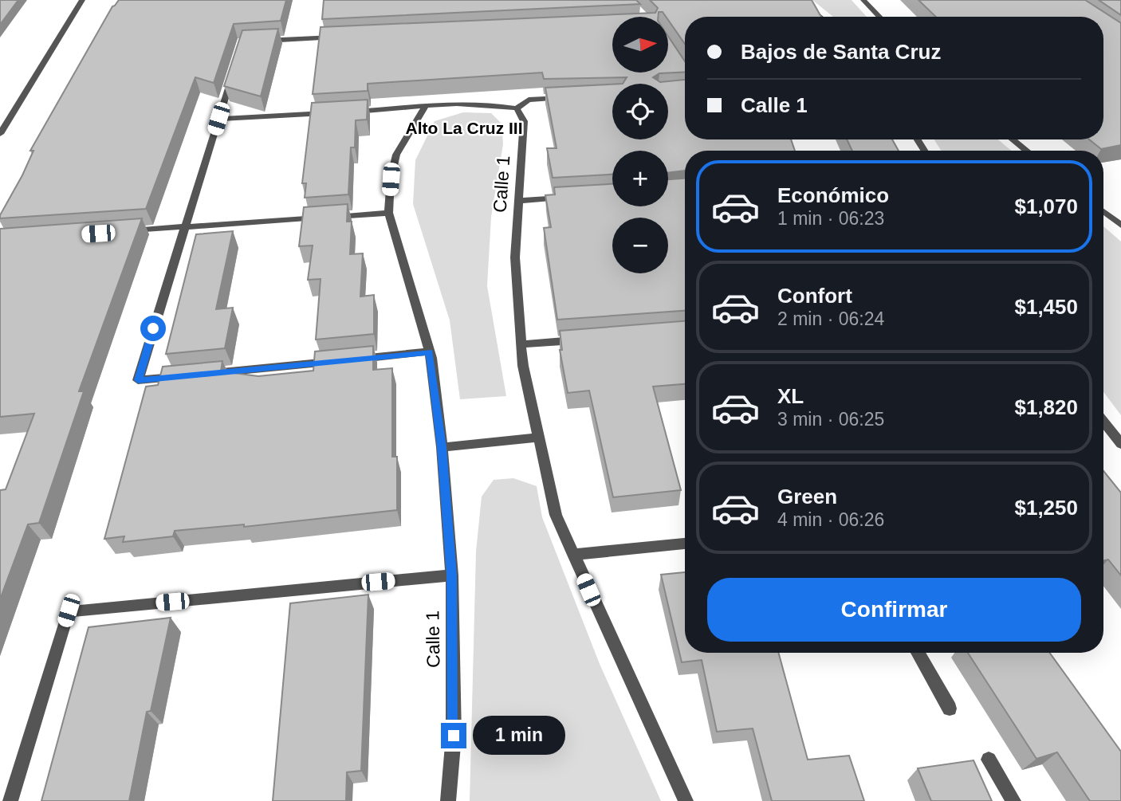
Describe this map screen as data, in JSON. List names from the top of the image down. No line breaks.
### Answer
{"streets":{"street":["Calle 1"]},"districts":["Alto La Cruz III"],"north":"right","page":{"map_buttons":["+","−"],"banner":["Bajos de Santa Cruz","Calle 1"],"list":[{"name":"Económico","note":"1 min · 06:23","value":"$1,070"},{"name":"Confort","note":"2 min · 06:24","value":"$1,450"},{"name":"XL","note":"3 min · 06:25","value":"$1,820"},{"name":"Green","note":"4 min · 06:26","value":"$1,250"}],"buttons":"Confirmar","bubble":"1 min"}}
